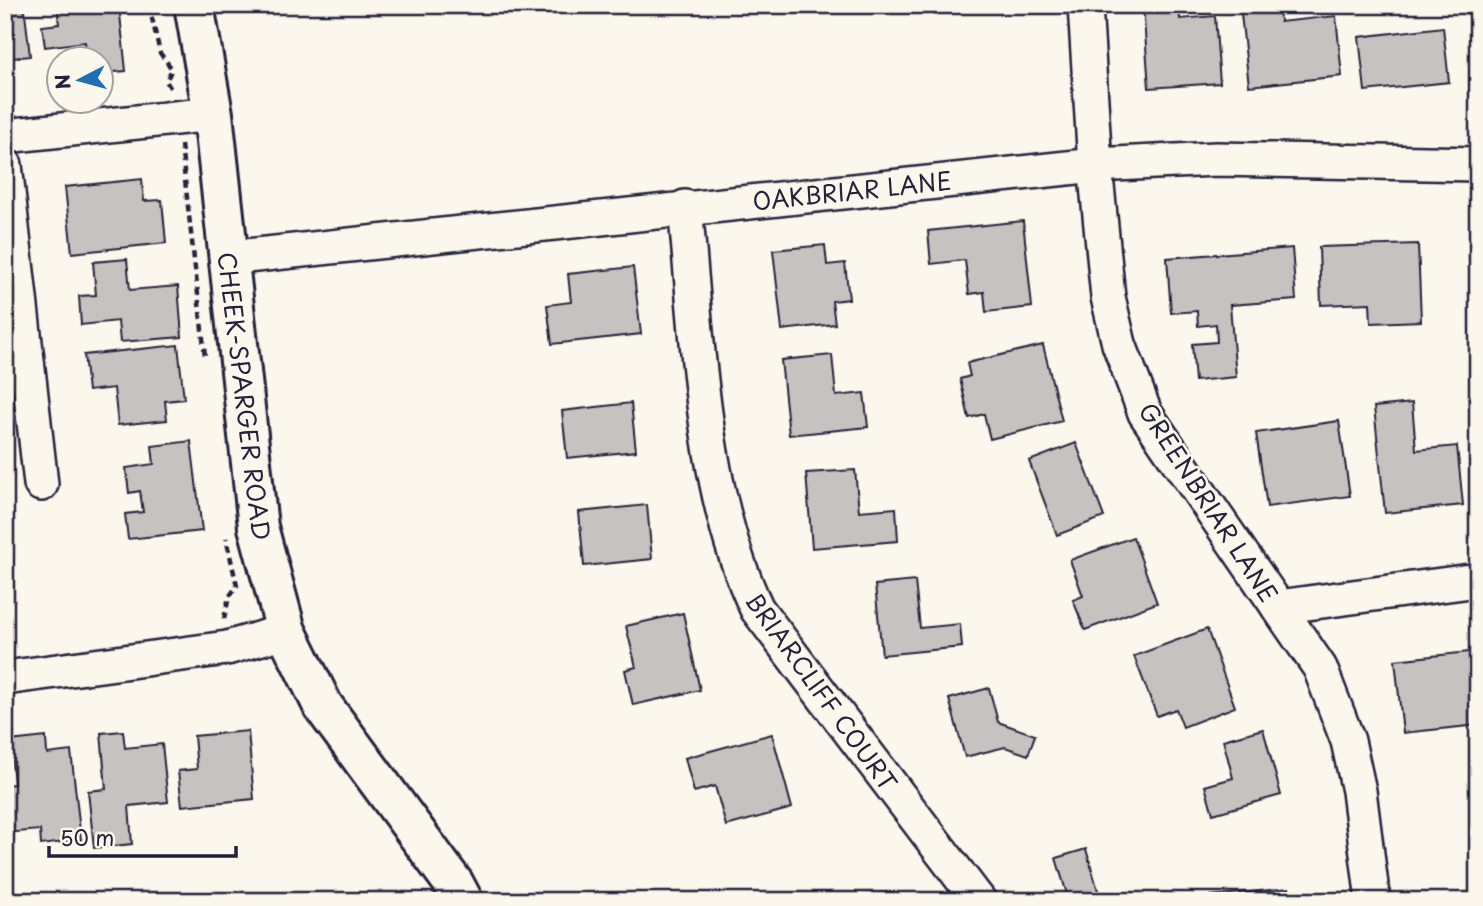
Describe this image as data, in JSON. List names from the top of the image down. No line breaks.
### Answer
{"streets":{"main road":["CHEEK-SPARGER ROAD"],"street":["OAKBRIAR LANE","GREENBRIAR LANE","BRIARCLIFF COURT"]},"crossings":[["OAKBRIAR LANE","CHEEK-SPARGER ROAD"],["OAKBRIAR LANE","GREENBRIAR LANE"],["OAKBRIAR LANE","BRIARCLIFF COURT"]],"scale_bar":"50 m","north":"left"}
